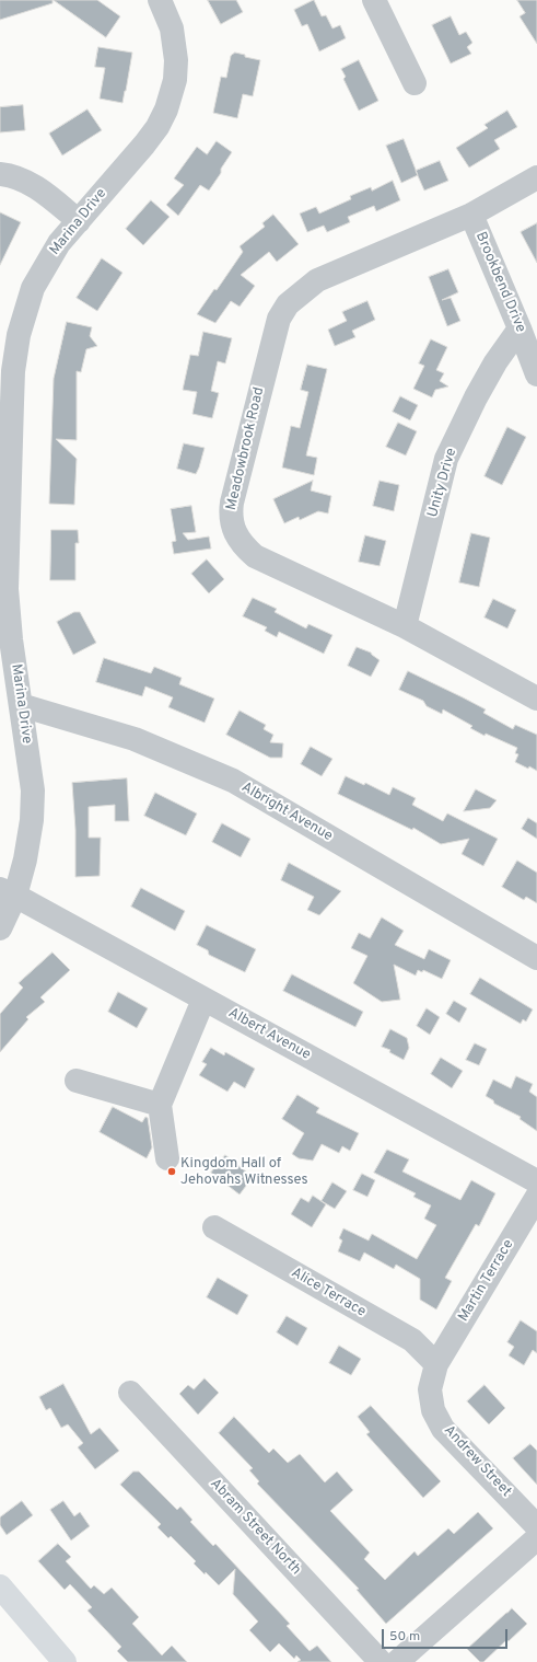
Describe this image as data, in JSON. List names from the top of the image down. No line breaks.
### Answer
{"streets":{"street":["Marina Drive","Brookbend Drive","Meadowbrook Road","Unity Drive","Albright Avenue","Albert Avenue","Martin Terrace","Alice Terrace","Andrew Street","Abram Street North"]},"crossings":[["Marina Drive","Albright Avenue"],["Marina Drive","Albert Avenue"],["Brookbend Drive","Meadowbrook Road"],["Brookbend Drive","Unity Drive"],["Meadowbrook Road","Unity Drive"],["Martin Terrace","Alice Terrace"],["Martin Terrace","Andrew Street"],["Alice Terrace","Andrew Street"]],"places":["Kingdom Hall of Jehovahs Witnesses"],"scale_bar":"50 m"}
